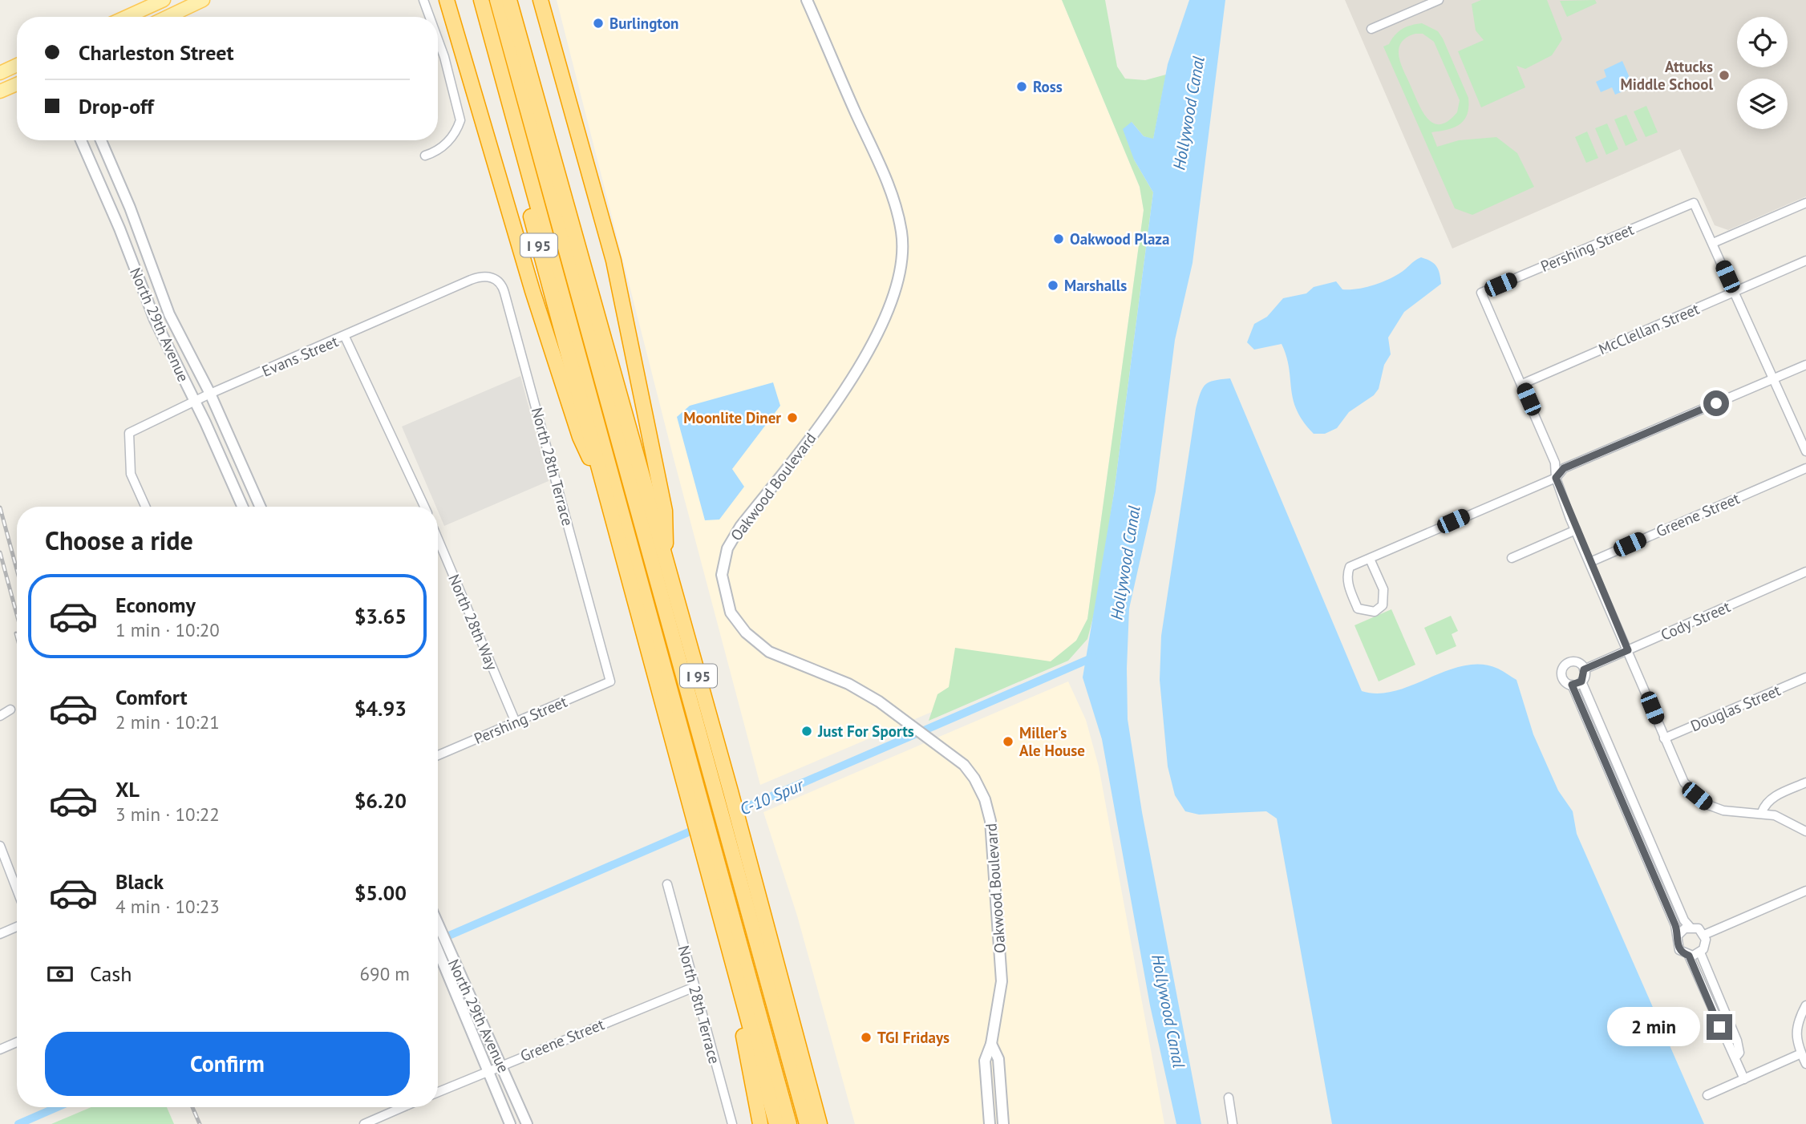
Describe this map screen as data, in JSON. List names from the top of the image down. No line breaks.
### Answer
{"streets":{"highway":["I 95"],"street":["Pershing Street","North 29th Avenue","McClellan Street","Evans Street","North 28th Terrace","Oakwood Boulevard","Greene Street","Cody Street","North 28th Way","Douglas Street"]},"crossings":[["Pershing Street","McClellan Street"],["Pershing Street","North 28th Terrace"],["Pershing Street","North 28th Way"],["North 29th Avenue","Evans Street"],["North 29th Avenue","Greene Street"],["Evans Street","North 28th Terrace"],["North 28th Terrace","Greene Street"]],"water":["Hollywood Canal","C-10 Spur"],"places":["Burlington","Attucks Middle School","Ross","Oakwood Plaza","Marshalls","Moonlite Diner","Just For Sports","Miller's Ale House","TGI Fridays"],"page":{"banner":["Charleston Street","Drop-off"],"heading":"Choose a ride","list":[{"name":"Economy","note":"1 min · 10:20","value":"$3.65"},{"name":"Comfort","note":"2 min · 10:21","value":"$4.93"},{"name":"XL","note":"3 min · 10:22","value":"$6.20"},{"name":"Black","note":"4 min · 10:23","value":"$5.00"}],"pay":["Cash","690 m"],"bubble":"2 min","buttons":"Confirm"}}
